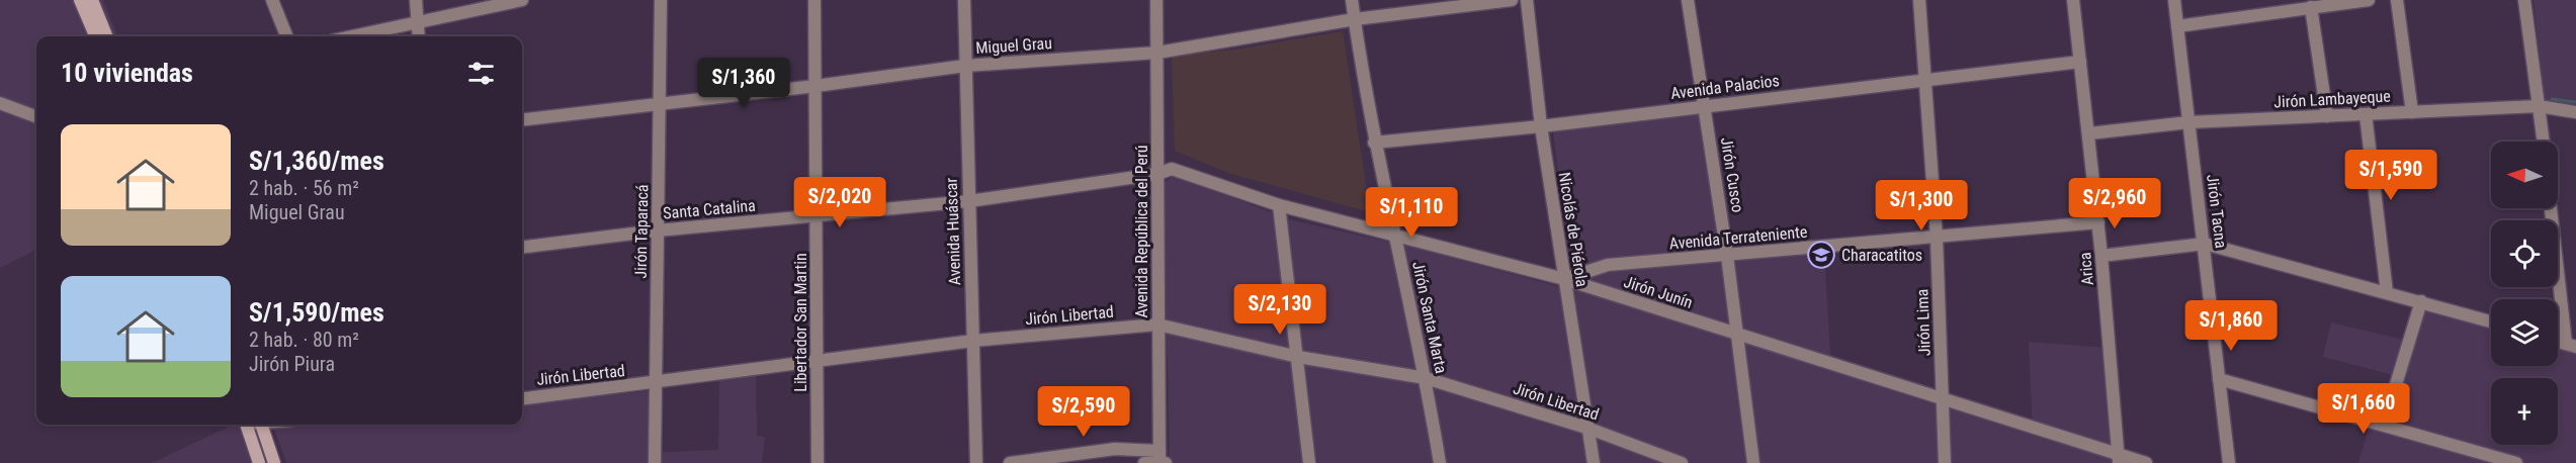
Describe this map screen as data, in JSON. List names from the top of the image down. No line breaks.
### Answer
{"streets":{"street":["Miguel Grau","Avenida Palacios","Jirón Lambayeque","Jirón Cusco","Santa Catalina","Jirón Tacna","Nicolás de Piérola","Jirón Taparacá","Avenida Huáscar","Avenida República del Perú","Avenida Terrateniente","Arica","Jirón Junín","Jirón Libertad","Jirón Santa Marta","Libertador San Martin","Jirón Lima"]},"crossings":[["Miguel Grau","Jirón Taparacá"],["Miguel Grau","Avenida Huáscar"],["Miguel Grau","Avenida República del Perú"],["Miguel Grau","Jirón Santa Marta"],["Miguel Grau","Libertador San Martin"],["Avenida Palacios","Jirón Cusco"],["Avenida Palacios","Nicolás de Piérola"],["Avenida Palacios","Arica"],["Avenida Palacios","Jirón Santa Marta"],["Avenida Palacios","Jirón Lima"],["Jirón Lambayeque","Jirón Tacna"],["Jirón Lambayeque","Arica"],["Jirón Cusco","Avenida Terrateniente"],["Jirón Cusco","Jirón Junín"],["Santa Catalina","Jirón Taparacá"],["Santa Catalina","Avenida Huáscar"],["Santa Catalina","Avenida República del Perú"],["Santa Catalina","Jirón Junín"],["Santa Catalina","Libertador San Martin"],["Nicolás de Piérola","Avenida Terrateniente"],["Nicolás de Piérola","Jirón Junín"],["Nicolás de Piérola","Jirón Libertad"],["Jirón Taparacá","Jirón Libertad"],["Avenida Huáscar","Jirón Libertad"],["Avenida República del Perú","Jirón Junín"],["Avenida República del Perú","Jirón Libertad"],["Avenida Terrateniente","Arica"],["Avenida Terrateniente","Jirón Junín"],["Avenida Terrateniente","Jirón Lima"],["Arica","Jirón Junín"],["Jirón Junín","Jirón Santa Marta"],["Jirón Junín","Jirón Lima"],["Jirón Libertad","Jirón Santa Marta"],["Jirón Libertad","Libertador San Martin"]],"places":{"school or university":["Characatitos"]},"north":"left","page":{"heading":"10 viviendas","price":["S/1,360","S/1,590","S/2,020","S/2,960","S/1,300","S/1,110","S/2,130","S/1,860","S/1,660","S/2,590"],"list":[{"name":"S/1,360/mes","note":"2 hab. · 56 m² · Miguel Grau"},{"name":"S/1,590/mes","note":"2 hab. · 80 m² · Jirón Piura"}],"map_buttons":"+"}}
